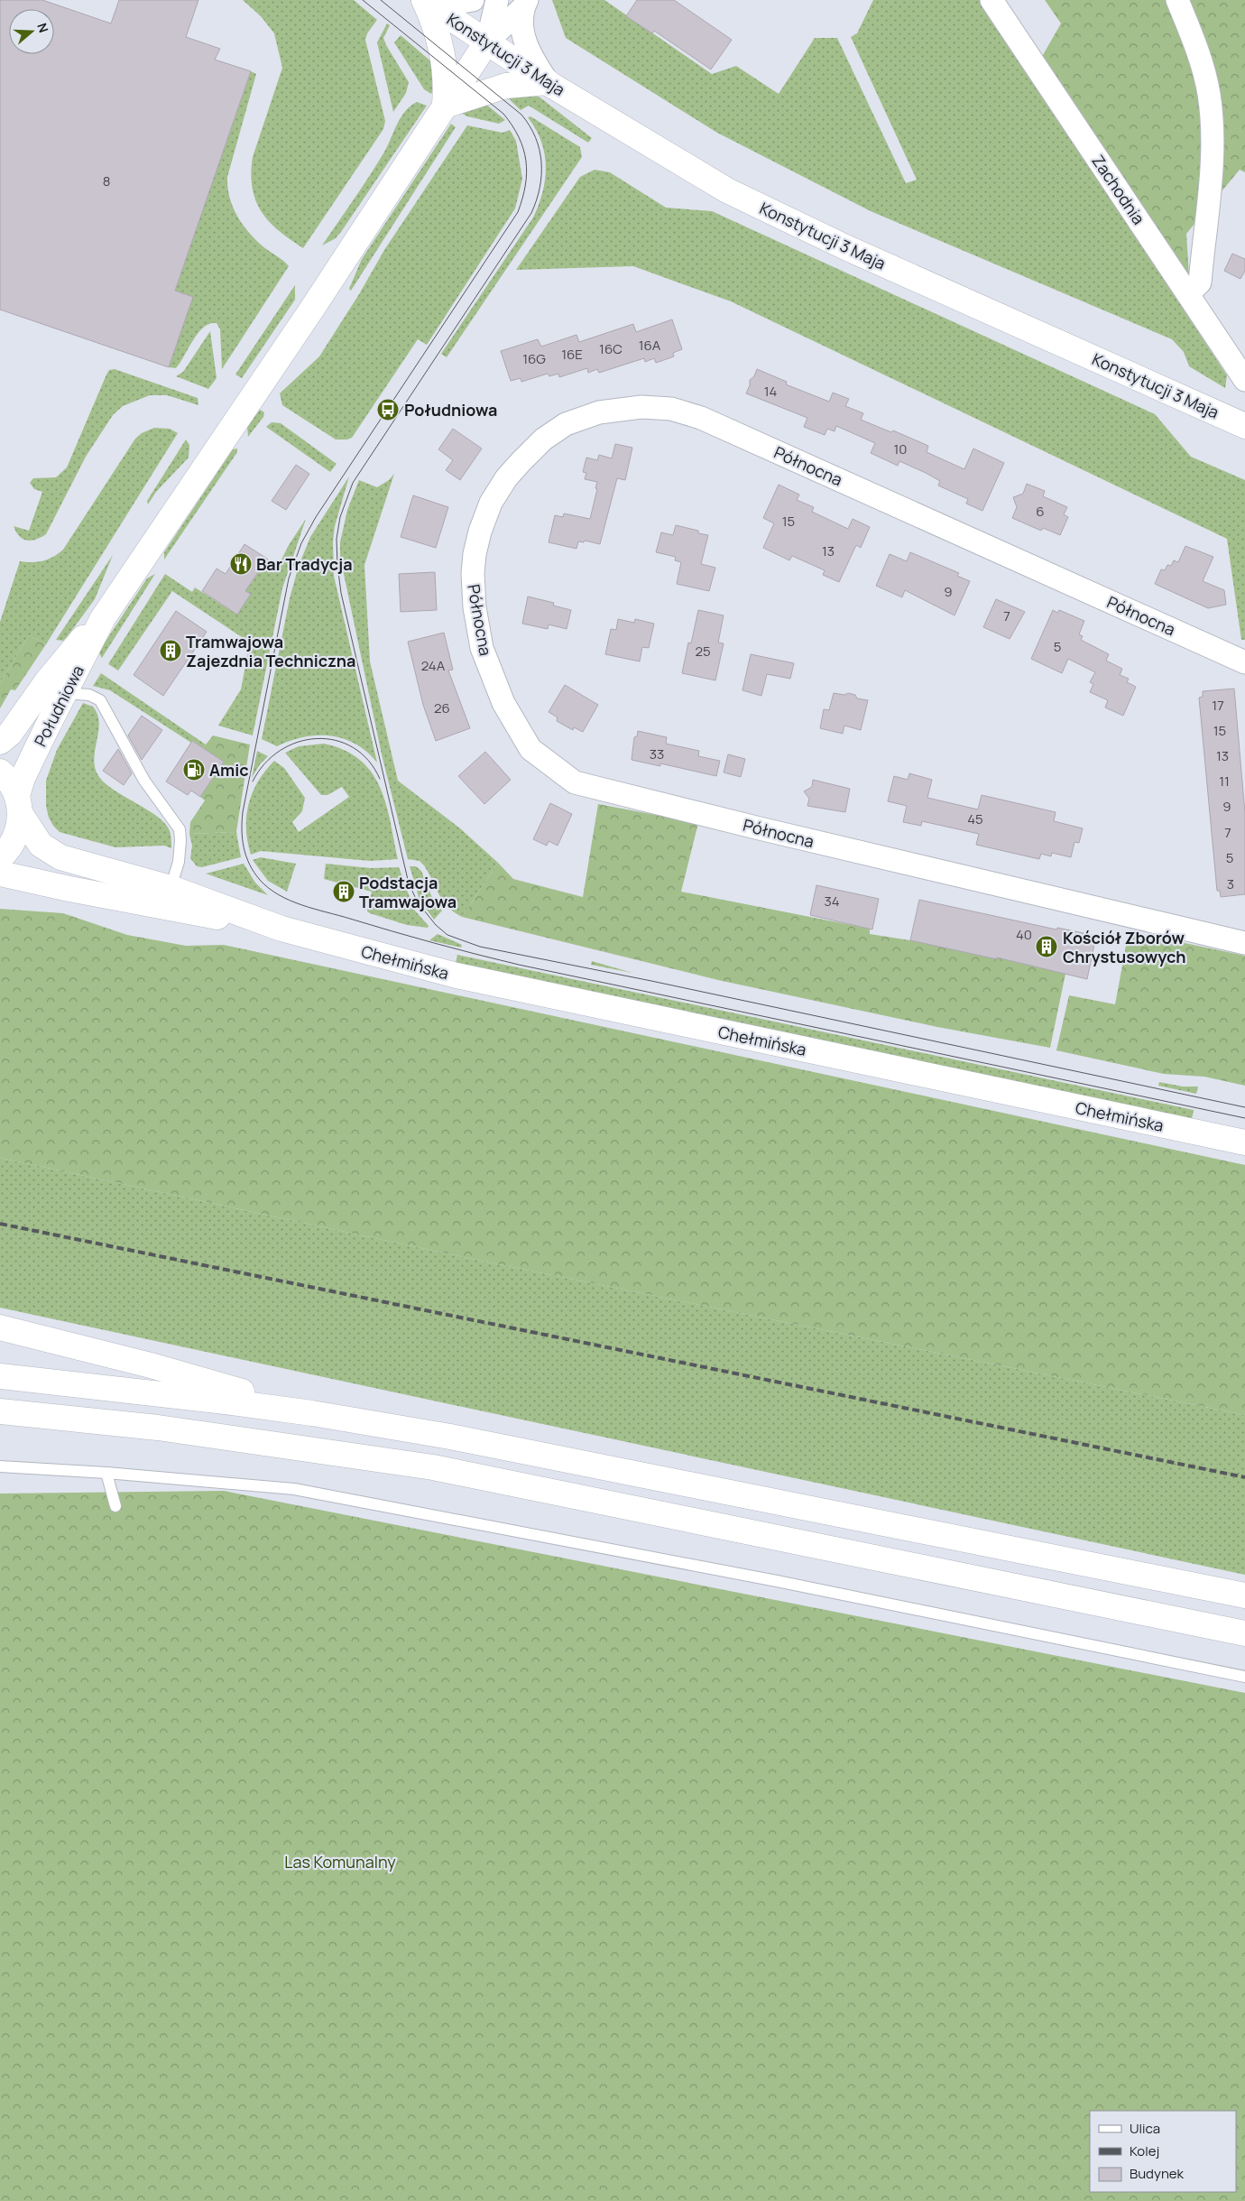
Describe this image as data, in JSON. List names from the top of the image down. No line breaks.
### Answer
{"streets":{"main road":["Konstytucji 3 Maja","Południowa","Chełmińska"],"street":["Zachodnia","Północna"]},"crossings":[["Konstytucji 3 Maja","Południowa"],["Południowa","Chełmińska"]],"parks":["Las Komunalny"],"places":{"bus stop":["Południowa"],"restaurant":["Bar Tradycja"],"building":["Tramwajowa Zajezdnia Techniczna","Podstacja Tramwajowa","Kościół Zborów Chrystusowych"],"fuel station":["Amic"]},"house_numbers":["8","16A","16C","16E","16G","14","10","6","15","13","9","7","5","25","24A","17","26","15","33","13","11","9","45","7","5","3","34","40"],"legend":["Ulica","Kolej","Budynek"],"north":"right"}
